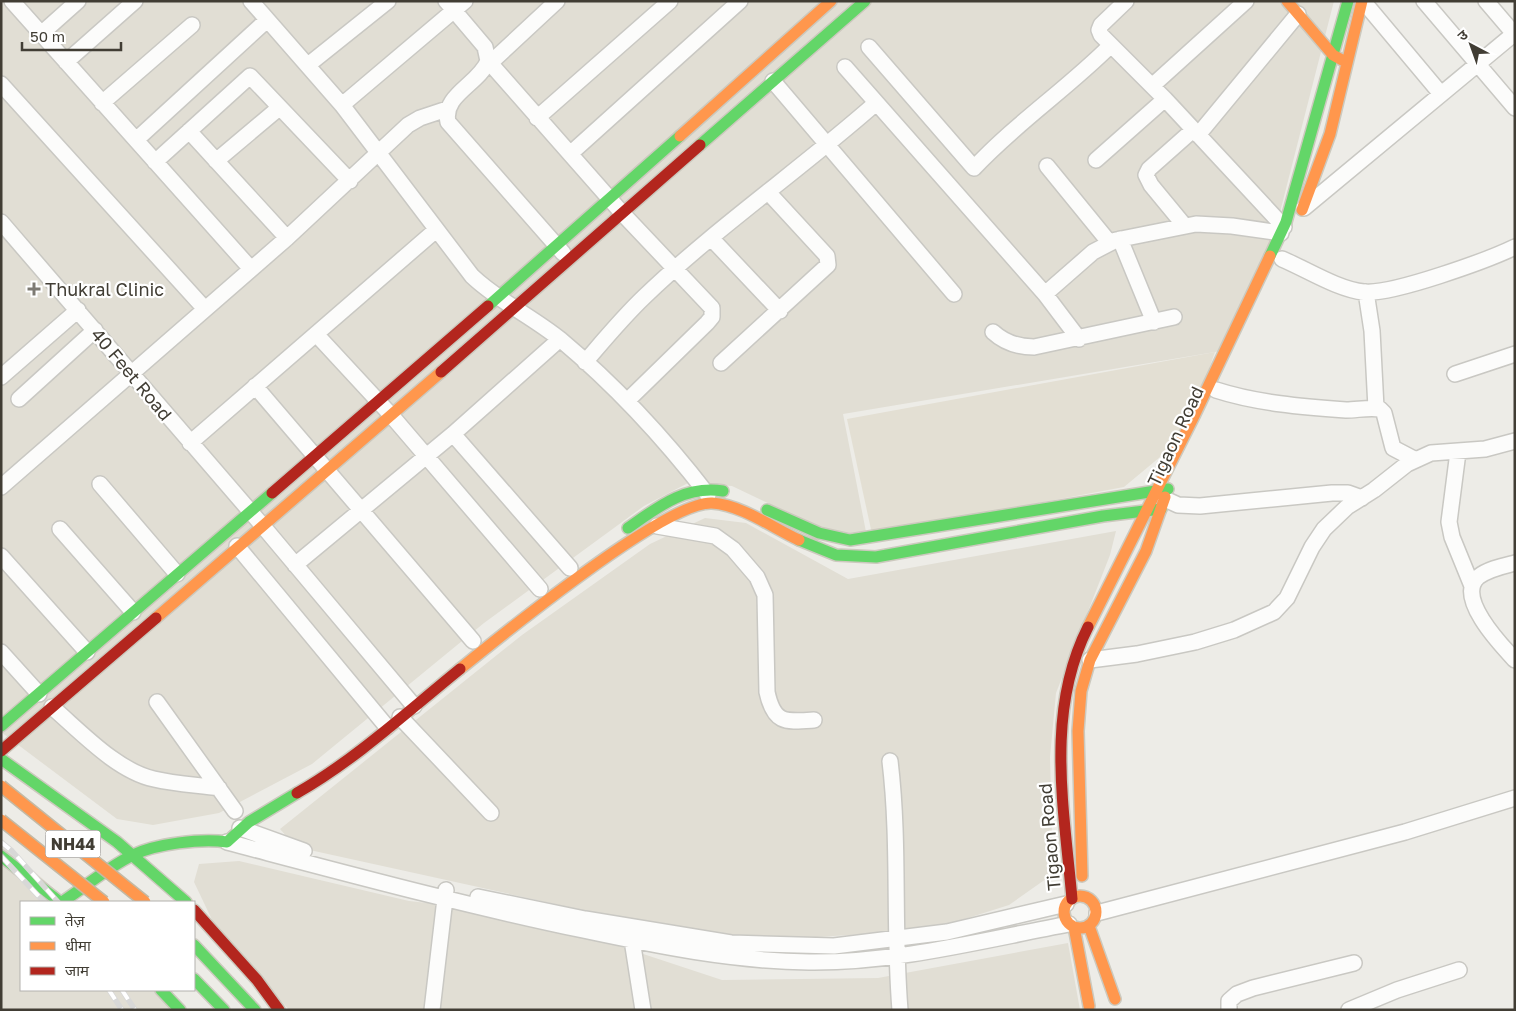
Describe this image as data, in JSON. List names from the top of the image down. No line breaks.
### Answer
{"streets":{"main road":["Tigaon Road","NH44"],"street":["40 Feet Road"]},"places":{"health":["Thukral Clinic"]},"legend":["तेज़","धीमा","जाम"],"scale_bar":"50 m","north":"top left"}
